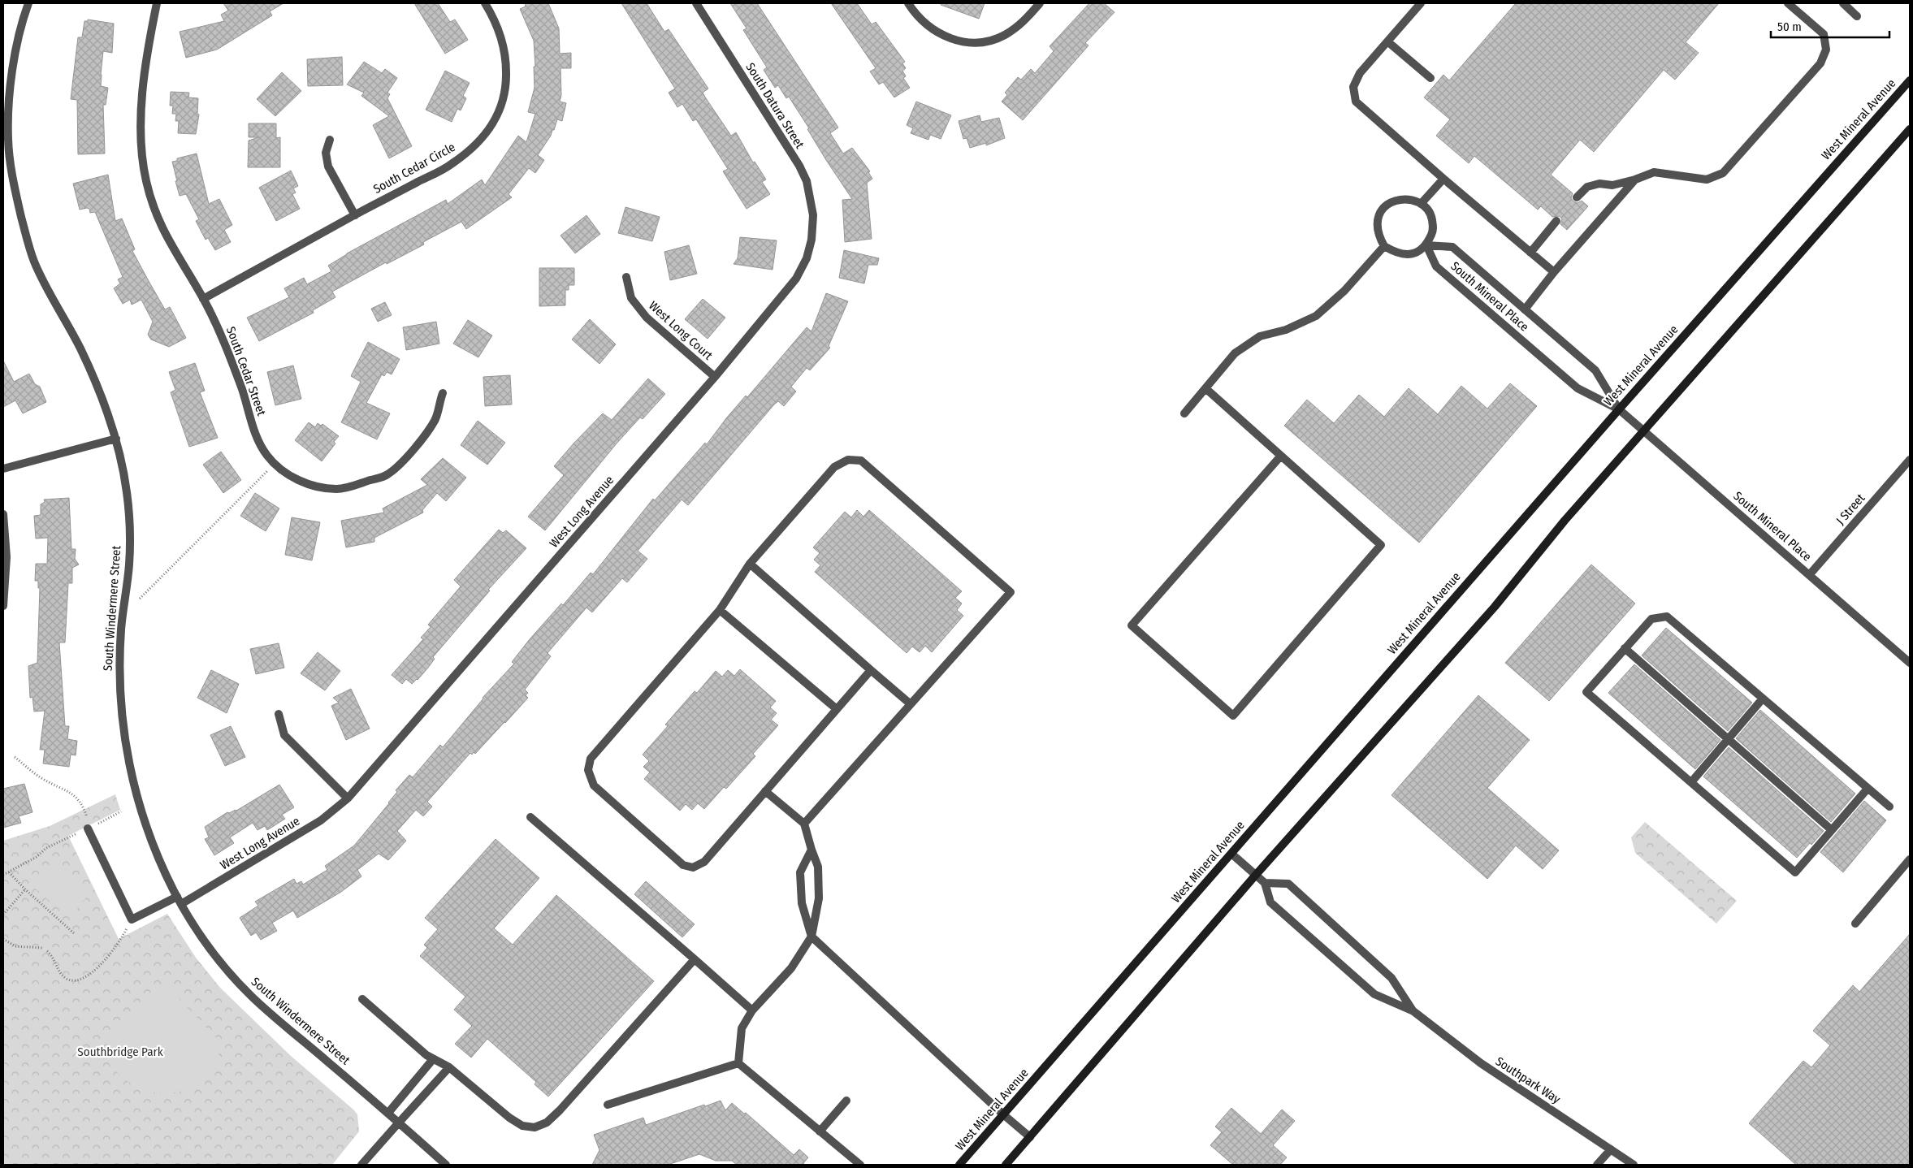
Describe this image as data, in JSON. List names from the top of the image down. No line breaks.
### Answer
{"streets":{"main road":["West Mineral Avenue"],"street":["South Datura Street","South Cedar Circle","South Mineral Place","West Long Court","South Cedar Street","J Street","West Long Avenue","South Windermere Street","Southpark Way"]},"crossings":[["South Datura Street","West Long Avenue"],["West Mineral Avenue","South Mineral Place"],["South Cedar Circle","South Cedar Street"],["South Mineral Place","J Street"],["West Long Court","West Long Avenue"],["West Long Avenue","South Windermere Street"]],"parks":["Southbridge Park"],"scale_bar":"50 m"}
